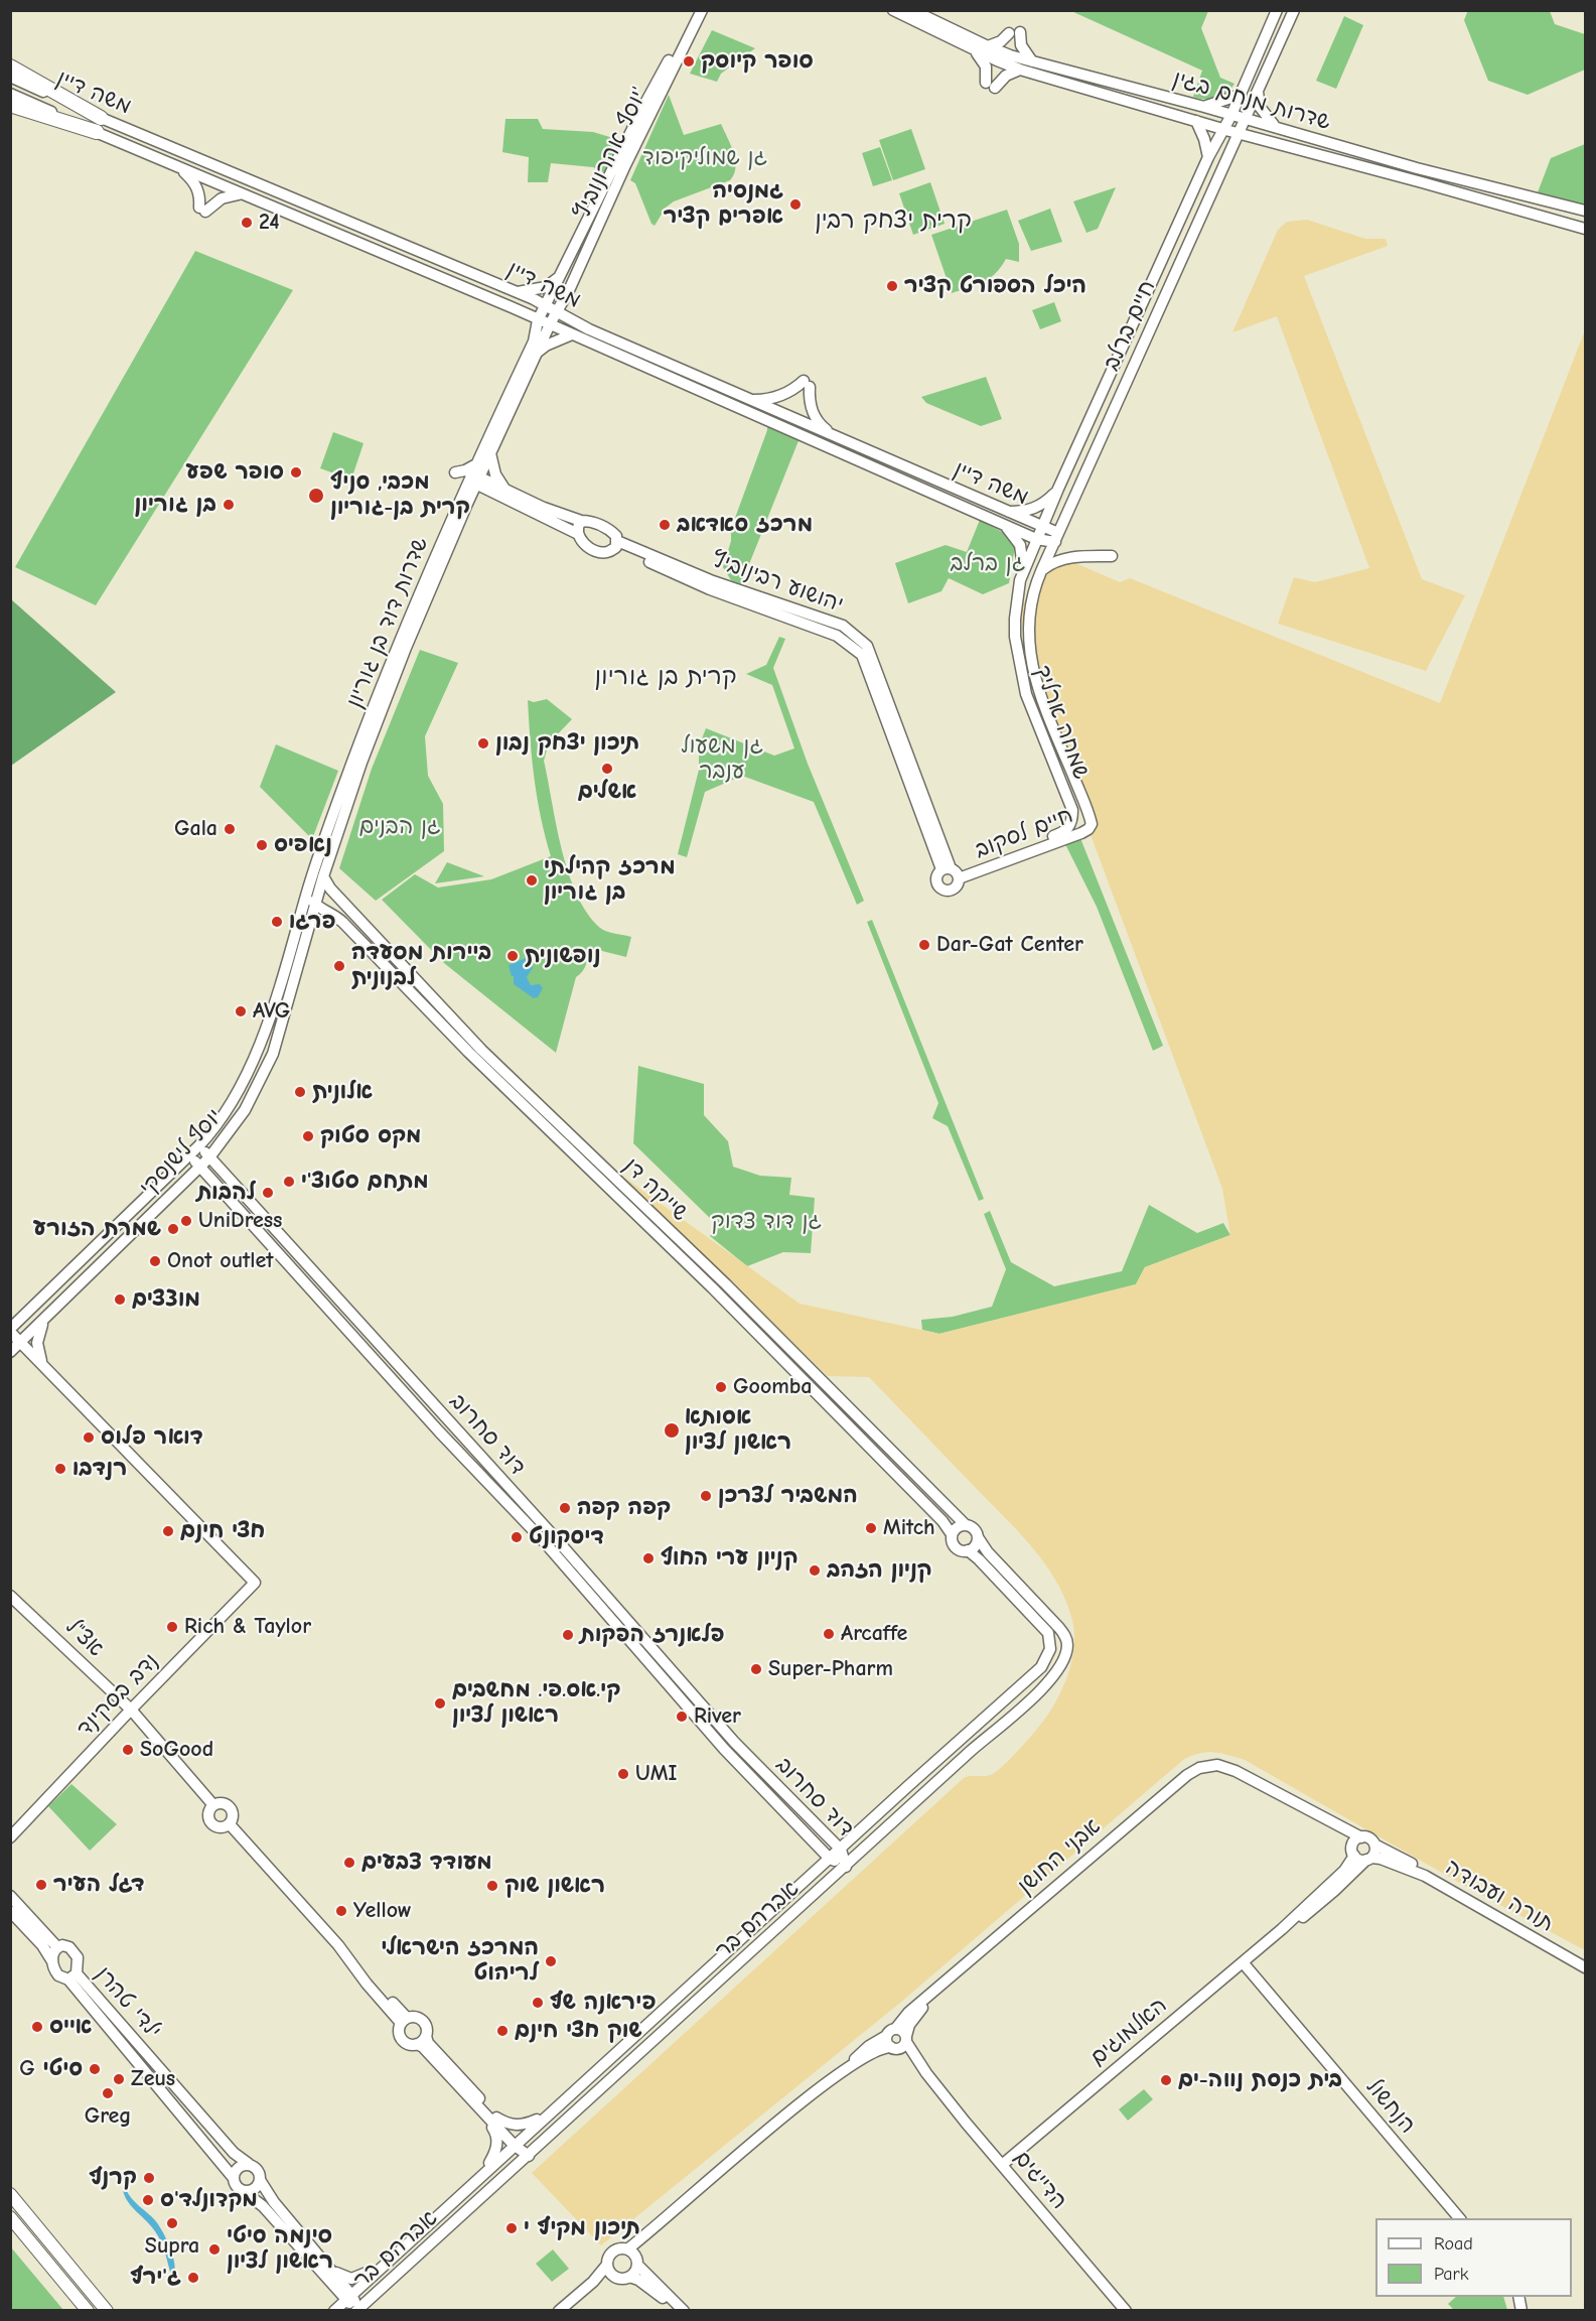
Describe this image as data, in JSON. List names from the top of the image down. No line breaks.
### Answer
{"streets":{"street":["משה דיין","שדרות מנחם בגין","יוסף אהרונוביץ'","חיים ברלב","יהושוע רבינוביץ","שדרות דוד בן גוריון","שמחה ארליך","חיים לסקוב","יוסף לישנסקי","שייקה דן","דוד סחרוב","אצ\"ל","נדב בסקינד","אבני החושן","תורה ועבודה","אברהם בר","ילדי טהרן","האלמוגים","הנחשול","הדייגים"]},"crossings":[["משה דיין","יוסף אהרונוביץ'"],["משה דיין","חיים ברלב"],["משה דיין","שדרות דוד בן גוריון"],["משה דיין","שמחה ארליך"],["שדרות מנחם בגין","חיים ברלב"],["יוסף אהרונוביץ'","שדרות דוד בן גוריון"],["חיים ברלב","שמחה ארליך"],["יהושוע רבינוביץ","חיים לסקוב"],["שדרות דוד בן גוריון","יוסף לישנסקי"],["שדרות דוד בן גוריון","שייקה דן"],["שמחה ארליך","חיים לסקוב"],["יוסף לישנסקי","שייקה דן"],["יוסף לישנסקי","דוד סחרוב"],["שייקה דן","אברהם בר"],["דוד סחרוב","אברהם בר"],["אצ\"ל","נדב בסקינד"],["אבני החושן","הדייגים"],["תורה ועבודה","האלמוגים"],["האלמוגים","הנחשול"],["האלמוגים","הדייגים"]],"districts":["קרית יצחק רבין","קרית בן גוריון"],"parks":["גן שמוליקיפוד","גן ברלב","גן משעול ענבר","גן הבנים","גן דוד צדוק"],"places":["סופר קיוסק","גמנסיה אפרים קציר","24","היכל הספורט קציר","סופר שפע","מכבי, סניף קרית בן-גוריון","בן גוריון","מרכז סאדאב","תיכון יצחק נבון","אשלים","Gala","נאפיס","מרכז קהילתי בן גוריון","פרגו","Dar-Gat Center","נופשונית","ביירות מסעדה לבנונית","AVG","אלונית","מקס סטוק","מתחם סטוצ'י","להבות","UniDress","שמרת הזורע","Onot outlet","מוצצים","Goomba","אסותא ראשון לציון","דואר פלוס","רנדבו","המשביר לצרכן","קפה קפה","Mitch","חצי חינם","דיסקונט","קניון ערי החוף","קניון הזהב","Rich & Taylor","Arcaffe","פלאנרז הפקות","Super-Pharm","קי.אס.פי. מחשבים ראשון לציון","River","SoGood","UMI","מעודד צבעים","דגל העיר","ראשון שוק","Yellow","המרכז הישראלי לריהוט","פיראנה שף","אייס","שוק חצי חינם","G סיטי","Zeus","בית כנסת נווה-ים","Greg","קרנף","מקדונלד'ס","Supra","תיכון מקיף י","סינמה סיטי ראשון לציון","ג'ירף"],"legend":["Road","Park"]}
